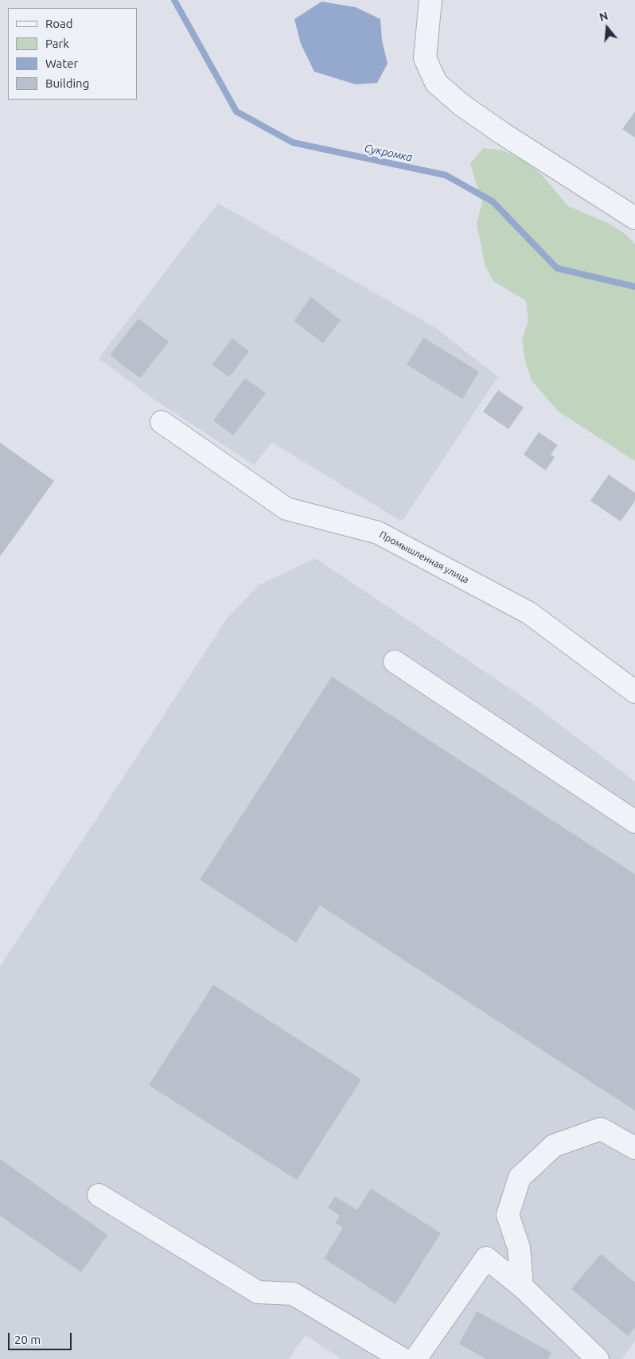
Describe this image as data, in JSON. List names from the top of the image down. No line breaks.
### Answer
{"streets":{"street":["Промышленная улица"]},"water":["Сукромка"],"legend":["Road","Park","Water","Building"],"scale_bar":"20 m","north":"top"}
